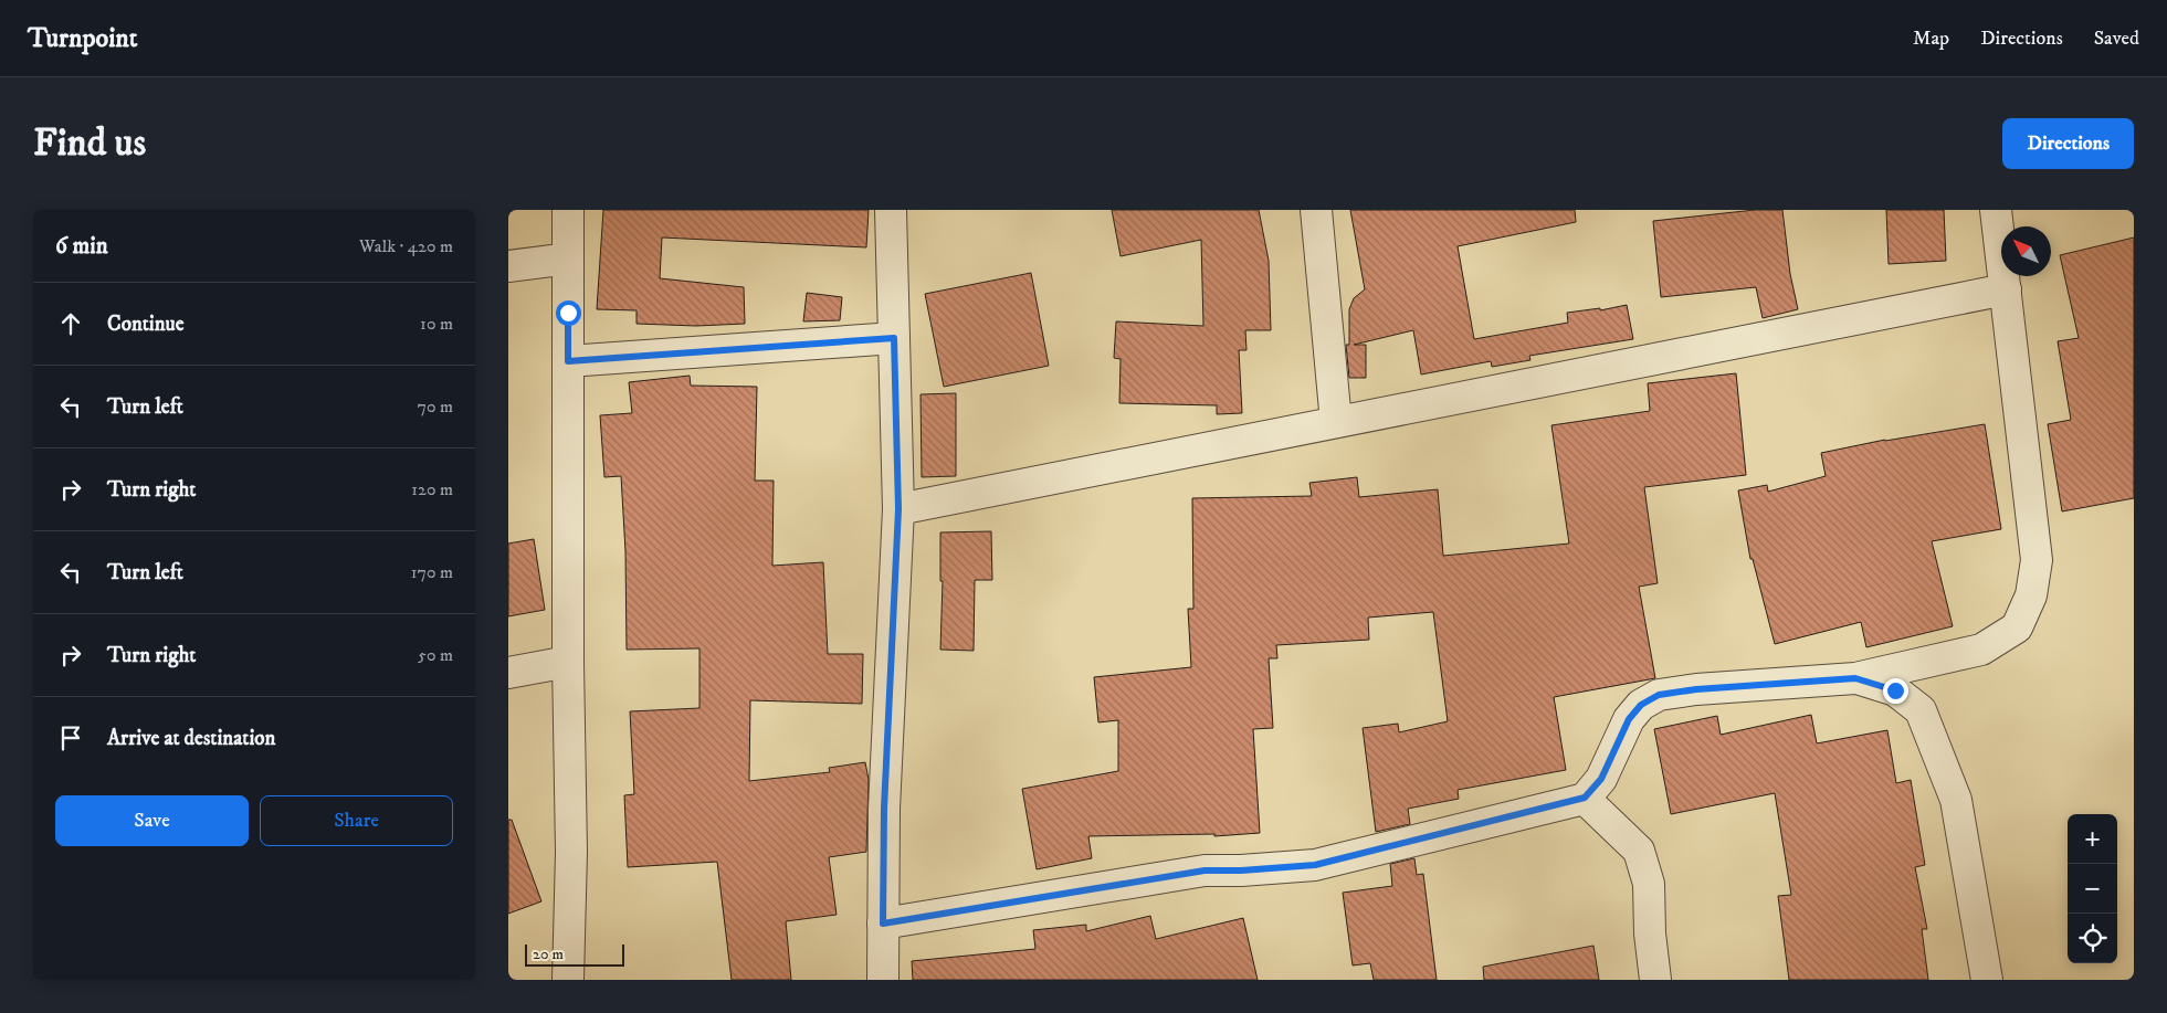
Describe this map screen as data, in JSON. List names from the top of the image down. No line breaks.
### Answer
{"scale_bar":"20 m","north":"top left","page":{"header":"Turnpoint","nav":["Map","Directions","Saved"],"buttons":["Directions",["Save","Share"]],"title":"Find us","heading":["6 min","Walk · 420 m"],"list":[["Continue","10 m"],["Turn left","70 m"],["Turn right","120 m"],["Turn left","170 m"],["Turn right","50 m"],"Arrive at destination"],"map_buttons":["+","−"],"scale":"20 m"}}
